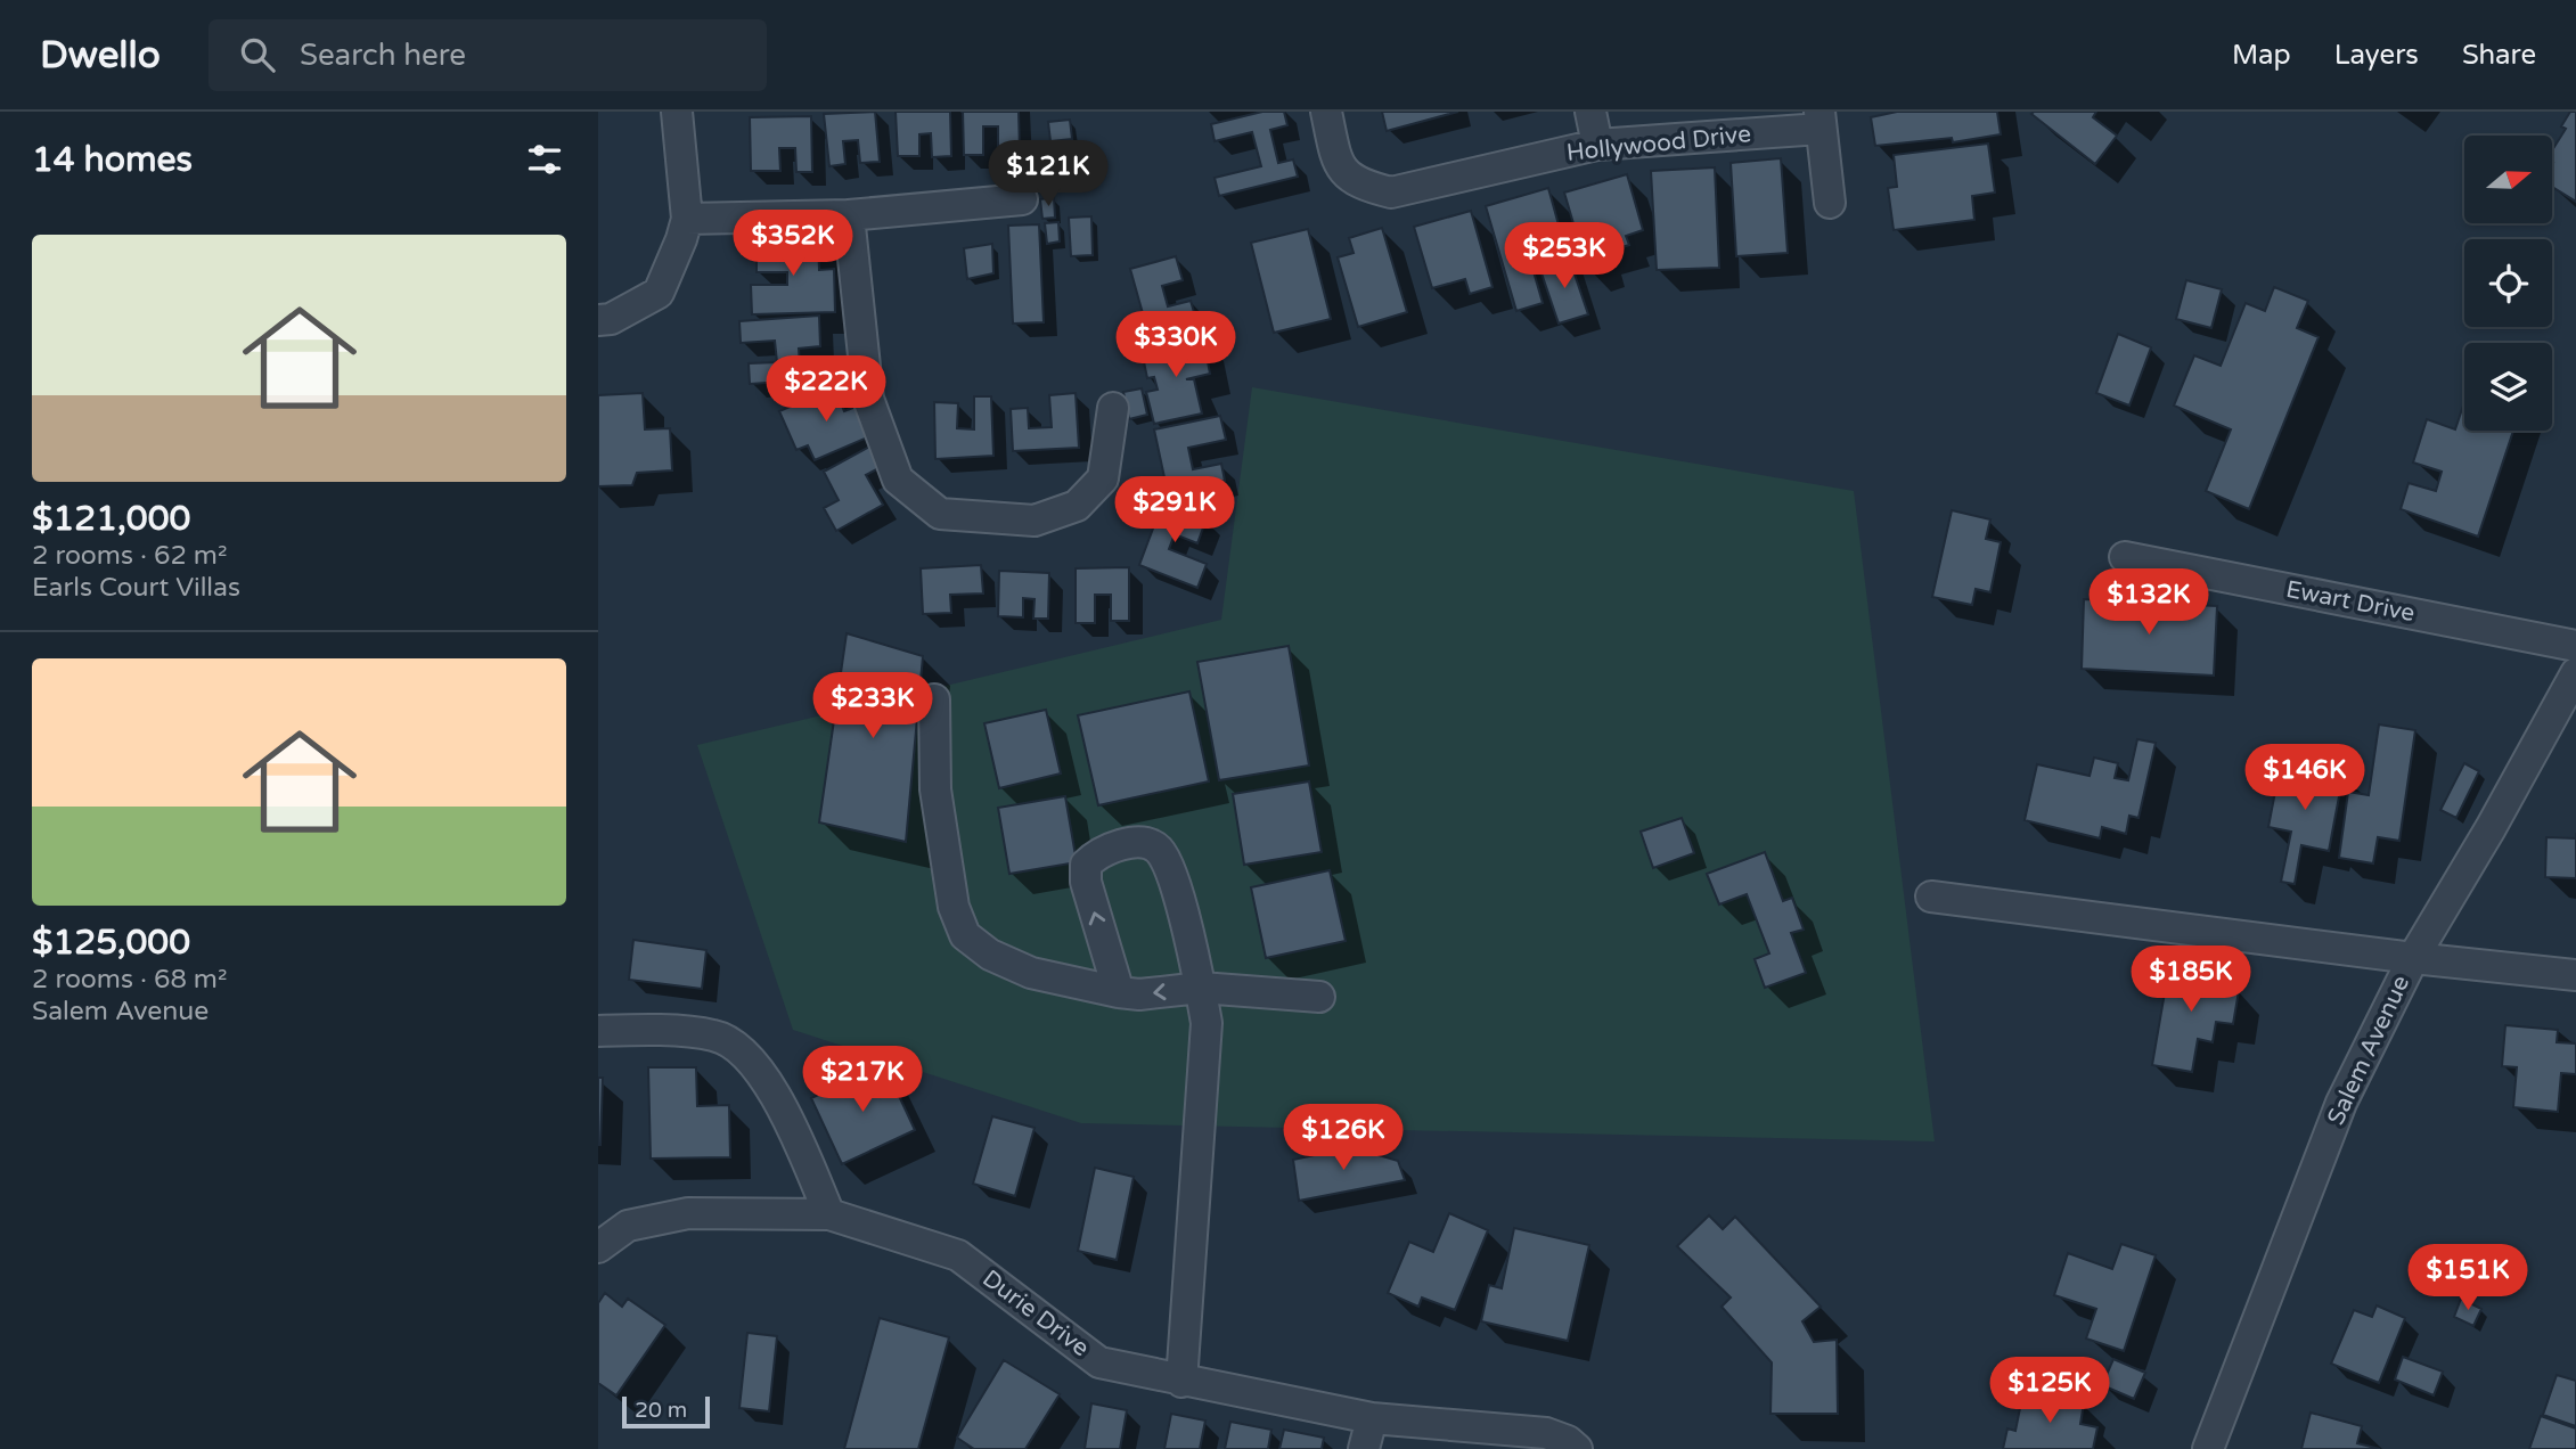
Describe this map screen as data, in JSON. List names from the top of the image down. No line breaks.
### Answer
{"streets":{"street":["Hollywood Drive","Ewart Drive","Salem Avenue","Durie Drive"]},"scale_bar":"20 m","north":"right","page":{"header":"Dwello","search":"Search here","nav":["Map","Layers","Share"],"heading":"14 homes","price":["$121K","$352K","$253K","$330K","$222K","$291K","$132K","$233K","$146K","$185K","$217K","$126K","$151K","$125K"],"list":[{"name":"$121,000","note":"2 rooms · 62 m² · Earls Court Villas"},{"name":"$125,000","note":"2 rooms · 68 m² · Salem Avenue"}],"scale":"20 m"}}
